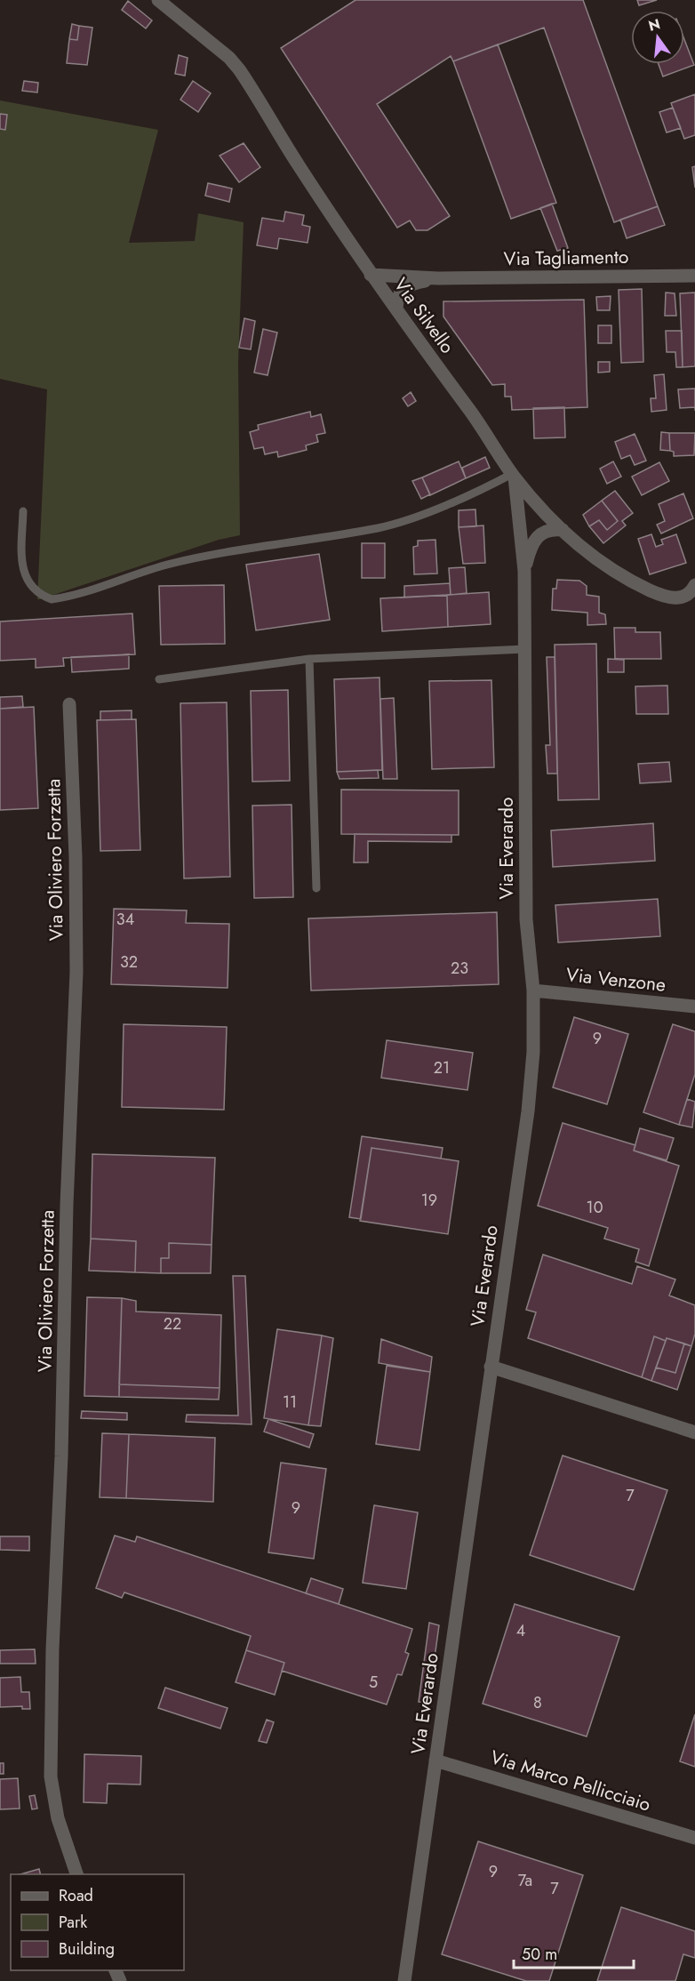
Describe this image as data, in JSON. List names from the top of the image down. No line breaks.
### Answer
{"streets":{"street":["Via Tagliamento","Via Silvello","Via Everardo","Via Oliviero Forzetta","Via Venzone","Via Marco Pellicciaio"]},"crossings":[["Via Tagliamento","Via Silvello"],["Via Silvello","Via Everardo"],["Via Everardo","Via Venzone"],["Via Everardo","Via Marco Pellicciaio"]],"house_numbers":["34","32","23","9","21","19","10","22","11","7","9","4","5","8","9","7a","7"],"legend":["Road","Park","Building"],"scale_bar":"50 m","north":"top"}
